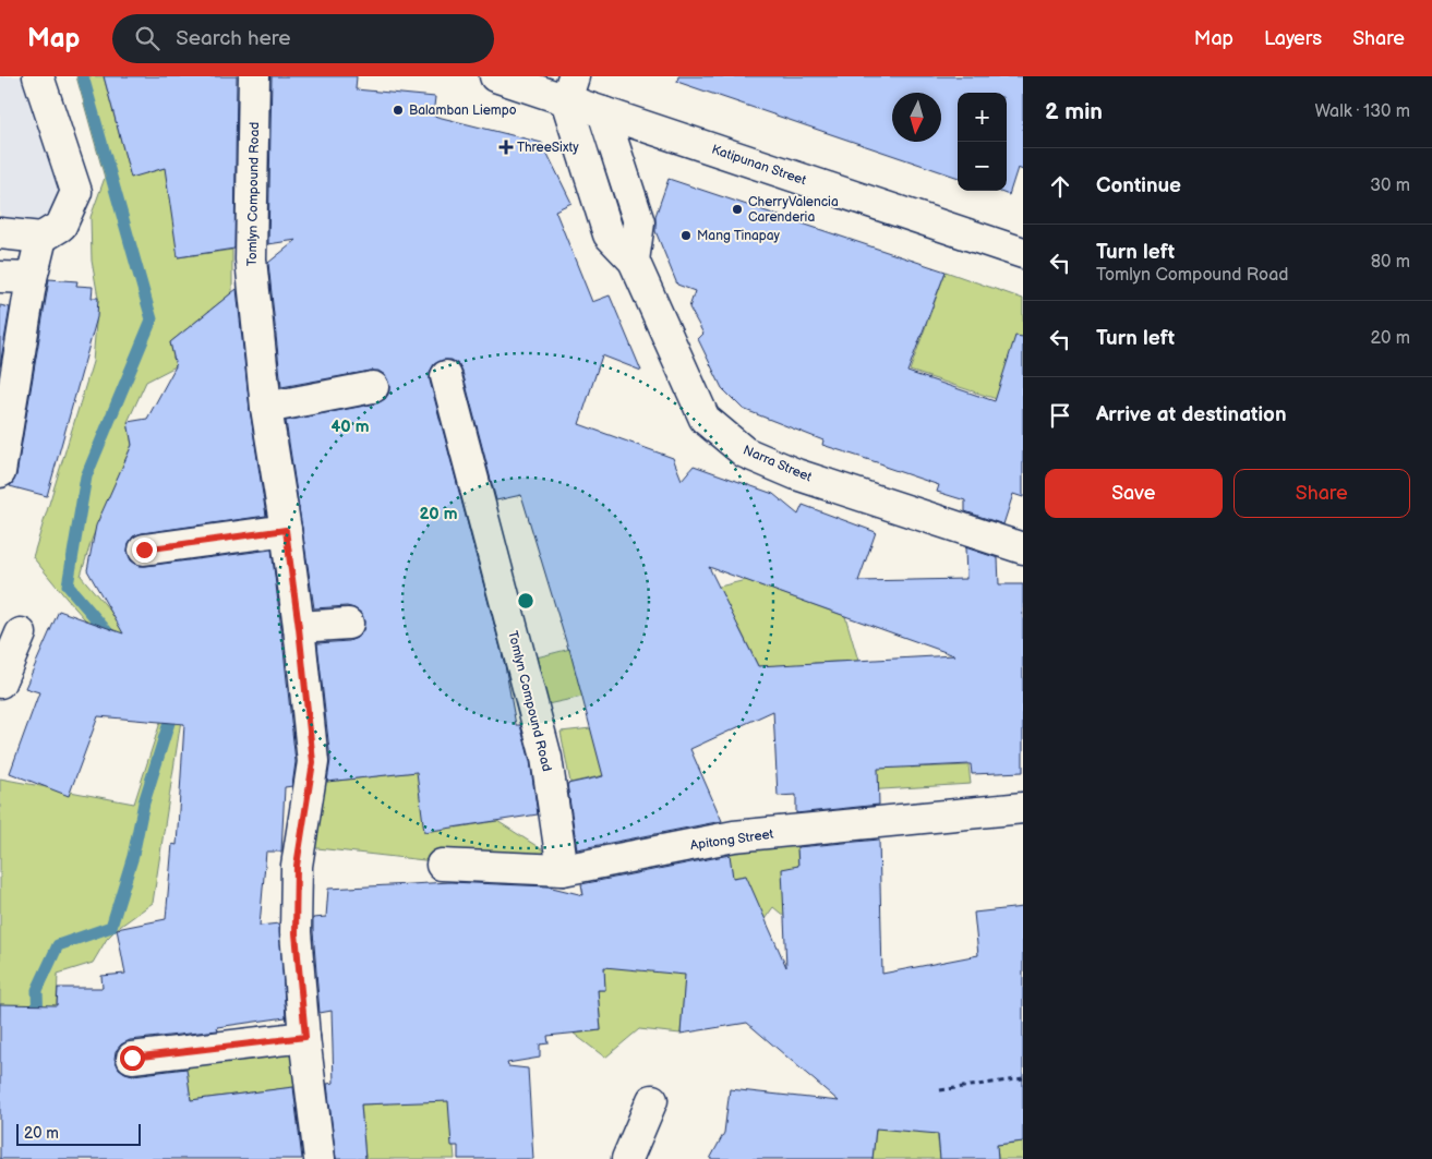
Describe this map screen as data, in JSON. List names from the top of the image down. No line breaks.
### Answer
{"streets":{"street":["Katipunan Street","Tomlyn Compound Road","Narra Street","Apitong Street"]},"crossings":[["Katipunan Street","Narra Street"],["Tomlyn Compound Road","Apitong Street"]],"places":{"other":["Balamban Liempo","CherryValencia Carenderia","Mang Tinapay"],"health":["ThreeSixty"]},"scale_bar":"20 m","north":"bottom","page":{"header":"Map","search":"Search here","nav":["Map","Layers","Share"],"heading":["2 min","Walk · 130 m"],"map_buttons":["+","−"],"list":[["Continue","30 m"],["Turn left","Tomlyn Compound Road","80 m"],["Turn left","20 m"],"Arrive at destination"],"buttons":["Save","Share"],"scale":"20 m"},"rings":["40 m","20 m"]}
